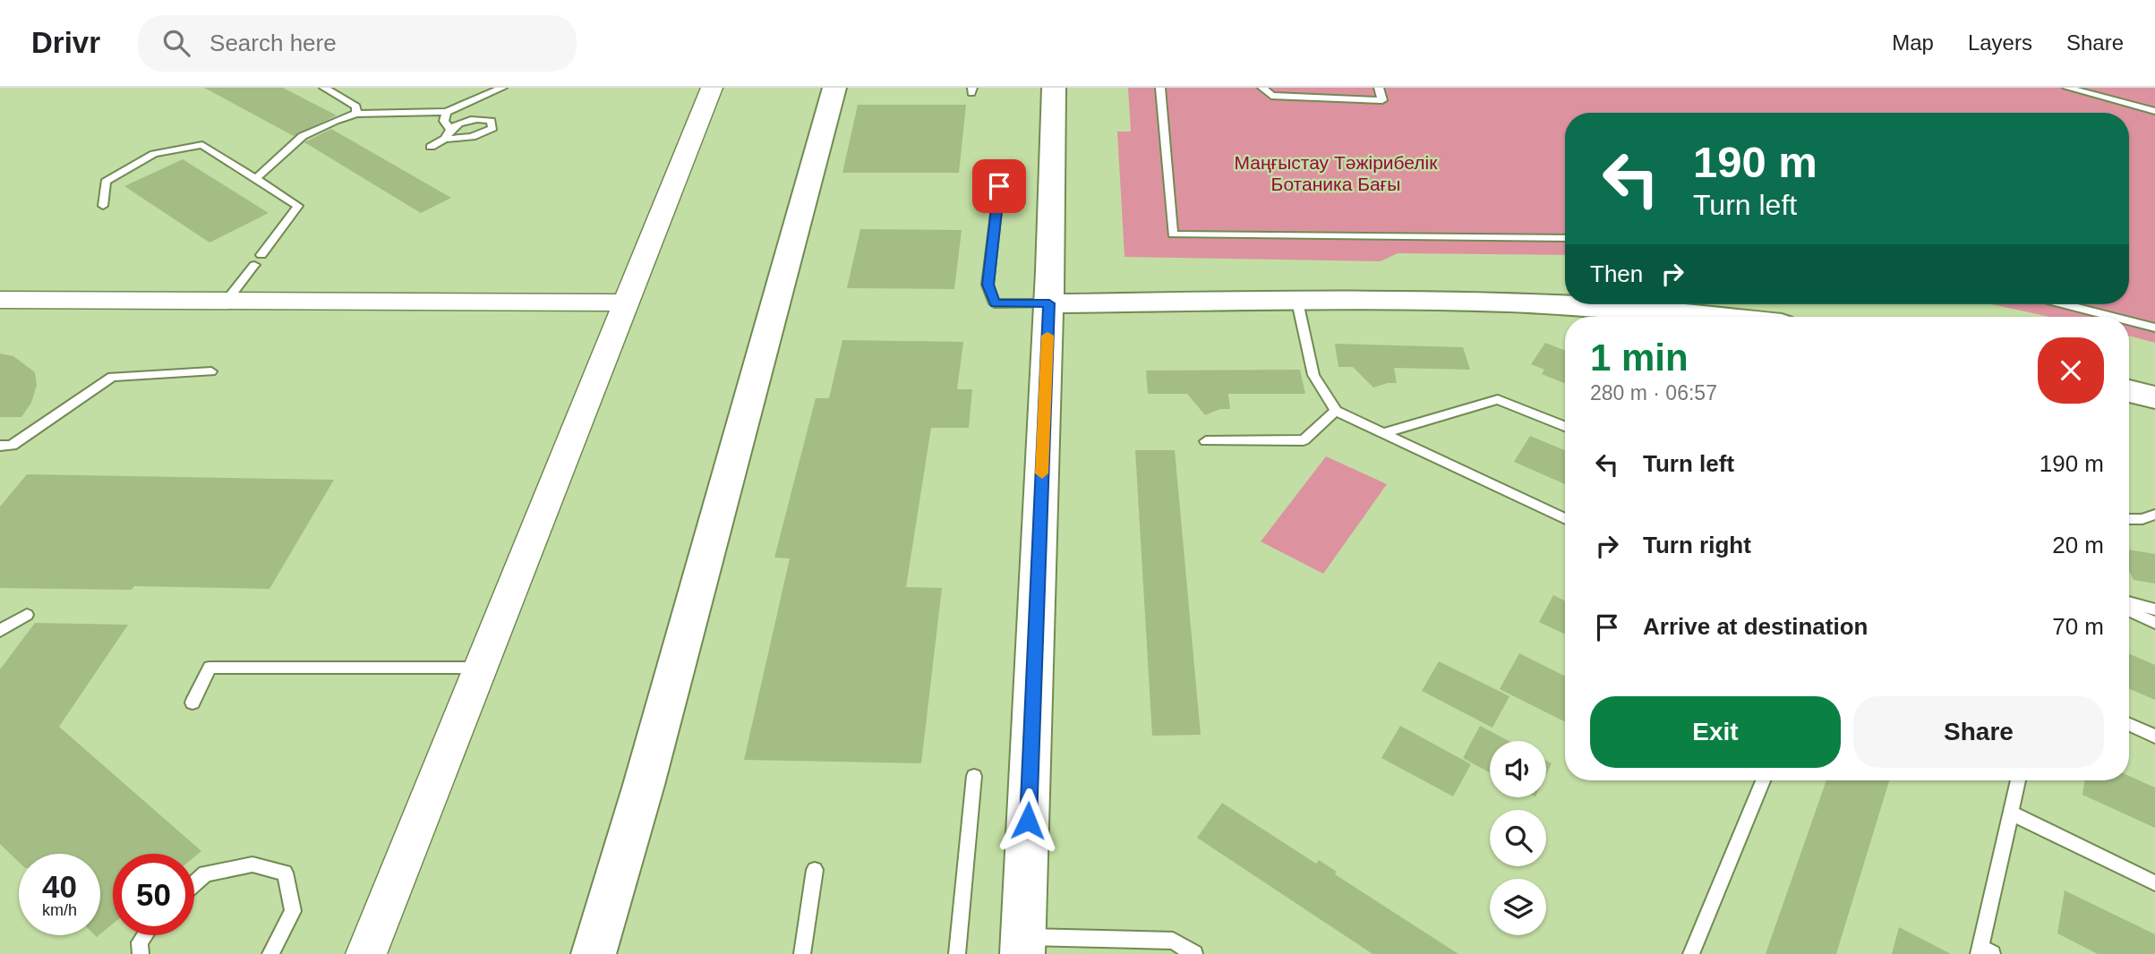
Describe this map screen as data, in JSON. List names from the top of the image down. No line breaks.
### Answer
{"parks":["Маңғыстау Тәжірибелік Ботаника Бағы"],"page":{"header":"Drivr","search":"Search here","nav":["Map","Layers","Share"],"turn":["190 m","Turn left"],"then":"Then","heading":["1 min","280 m · 06:57"],"list":[{"name":"Turn left","value":"190 m"},{"name":"Turn right","value":"20 m"},{"name":"Arrive at destination","value":"70 m"}],"buttons":["Exit","Share"],"speed":"40 km/h","limit":"50"}}
